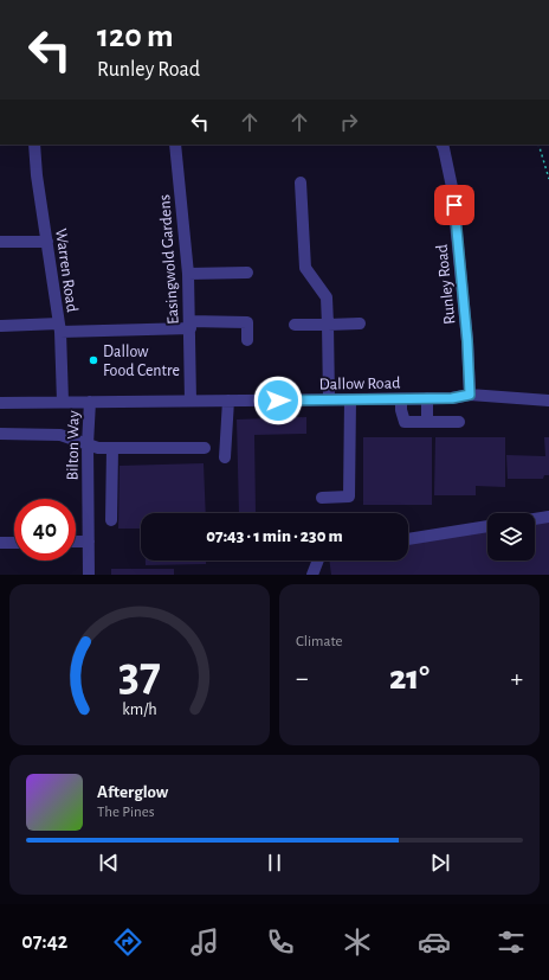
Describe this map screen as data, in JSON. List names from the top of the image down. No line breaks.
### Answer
{"streets":{"street":["Easingwold Gardens","Warren Road","Runley Road","Dallow Road","Bilton Way"]},"crossings":[["Easingwold Gardens","Dallow Road"],["Warren Road","Dallow Road"],["Runley Road","Dallow Road"],["Dallow Road","Bilton Way"]],"places":["Dallow Food Centre"],"page":{"turn":["120 m","Runley Road"],"limit":"40","trip":"07:43 · 1 min · 230 m","tile":"Climate","heat":["−","21°","+"],"song":["Afterglow","The Pines"],"tabs":"07:42","gauge":["37","km/h"]}}
